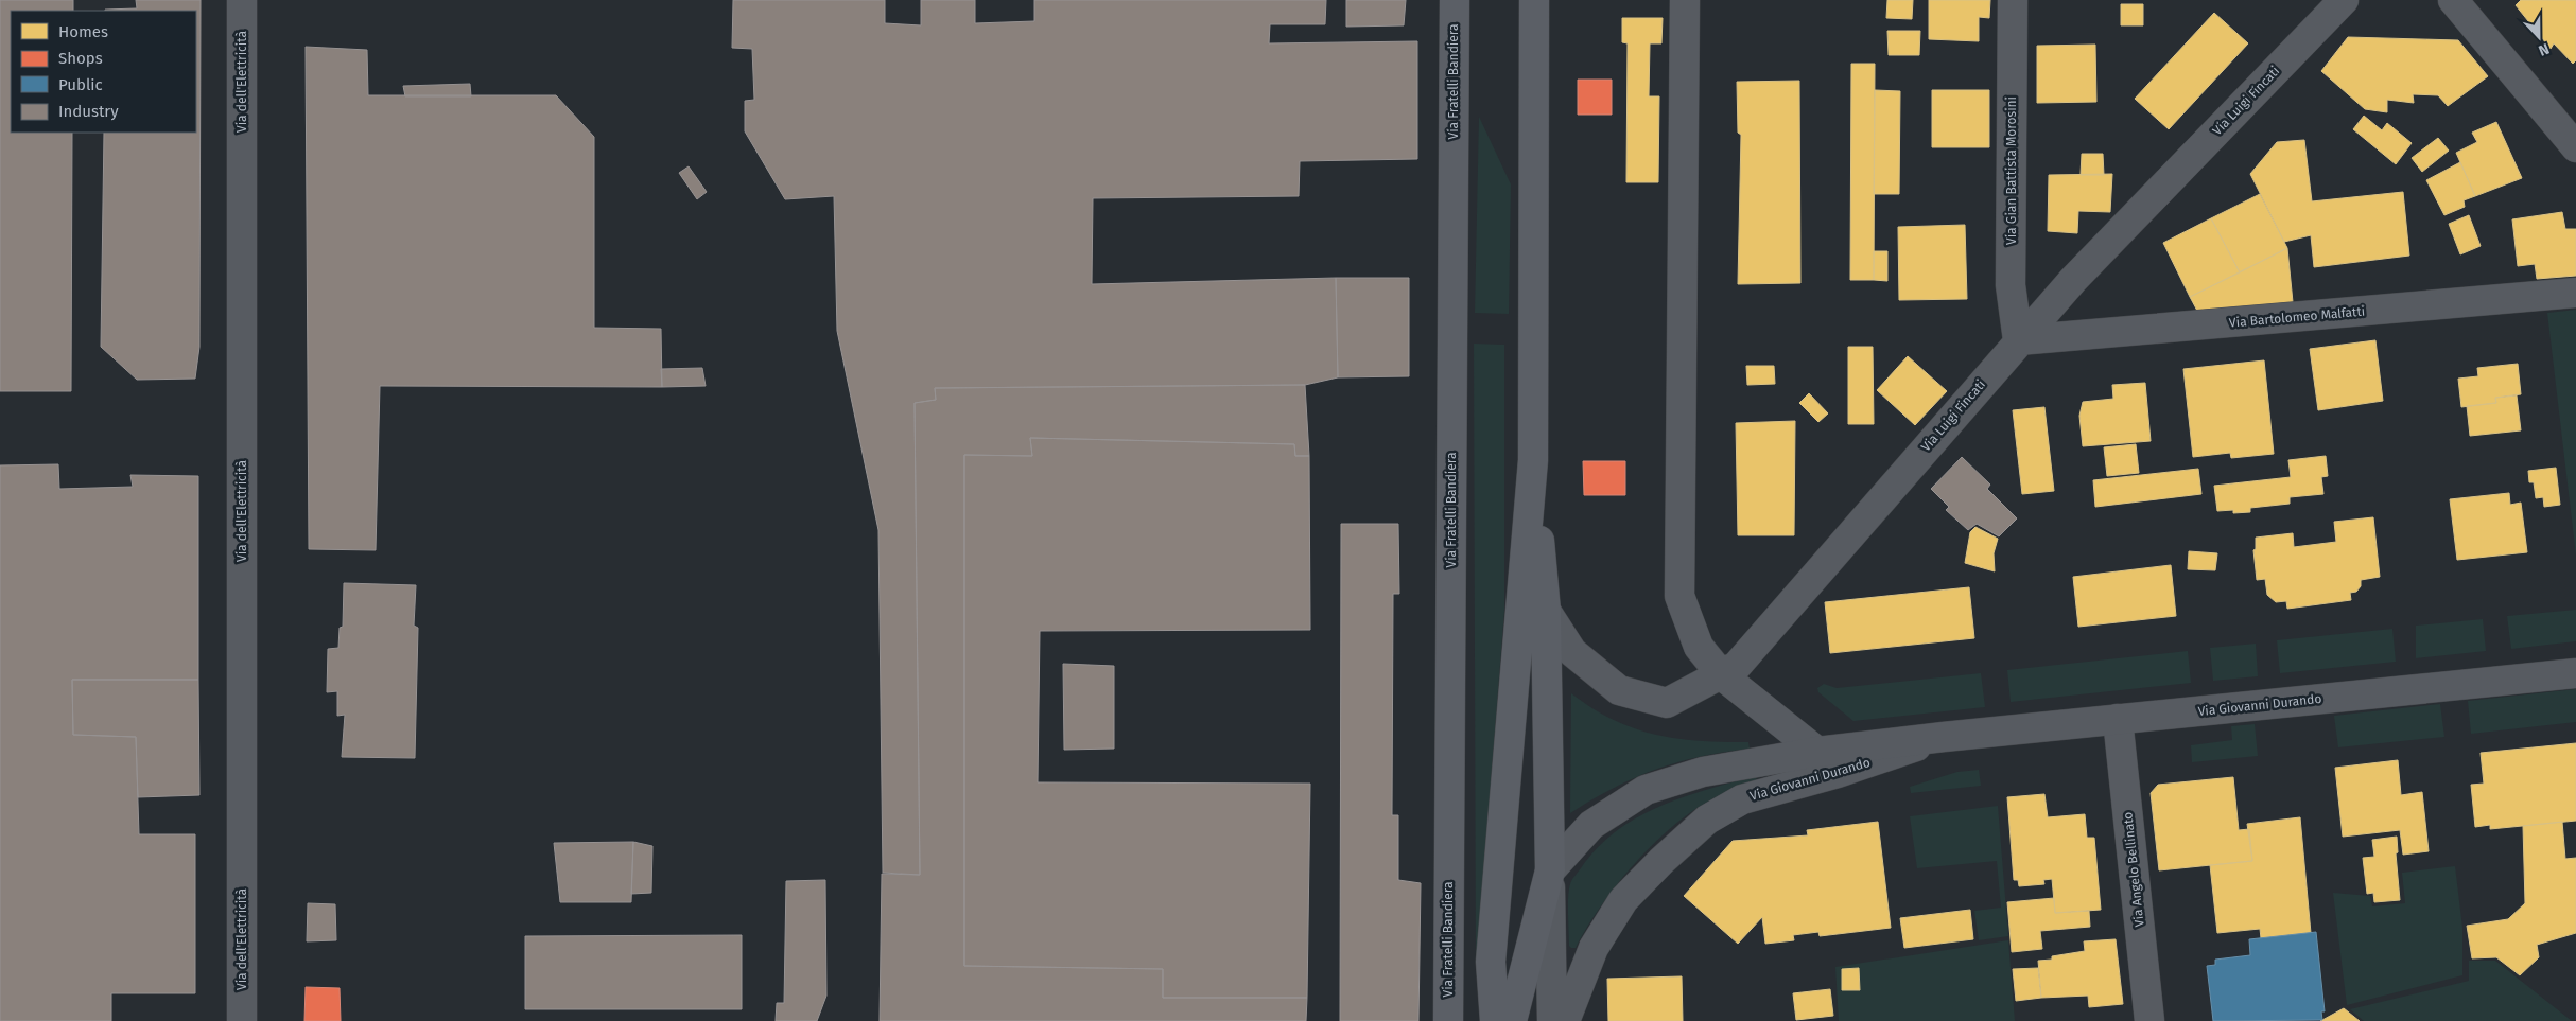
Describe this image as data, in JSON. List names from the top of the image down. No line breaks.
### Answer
{"streets":{"main road":["Via Fratelli Bandiera"],"street":["Via dell'Elettricità","Via Luigi Fincati","Via Gian Battista Morosini","Via Bartolomeo Malfatti","Via Giovanni Durando","Via Angelo Bellinato"]},"crossings":[["Via Luigi Fincati","Via Gian Battista Morosini"],["Via Luigi Fincati","Via Bartolomeo Malfatti"],["Via Gian Battista Morosini","Via Bartolomeo Malfatti"],["Via Giovanni Durando","Via Angelo Bellinato"]],"legend":["Homes","Shops","Public","Industry"],"north":"bottom"}
